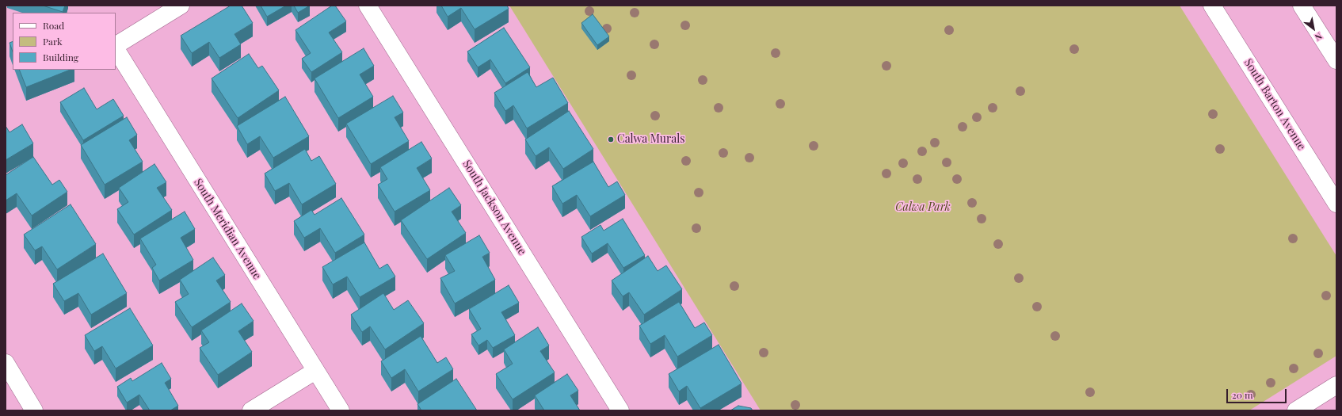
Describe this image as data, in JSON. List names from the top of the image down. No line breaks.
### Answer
{"streets":{"street":["South Barton Avenue","South Jackson Avenue","South Meridian Avenue"]},"parks":["Calwa Park"],"places":["Calwa Murals"],"legend":["Road","Park","Building"],"scale_bar":"20 m","north":"bottom right"}
